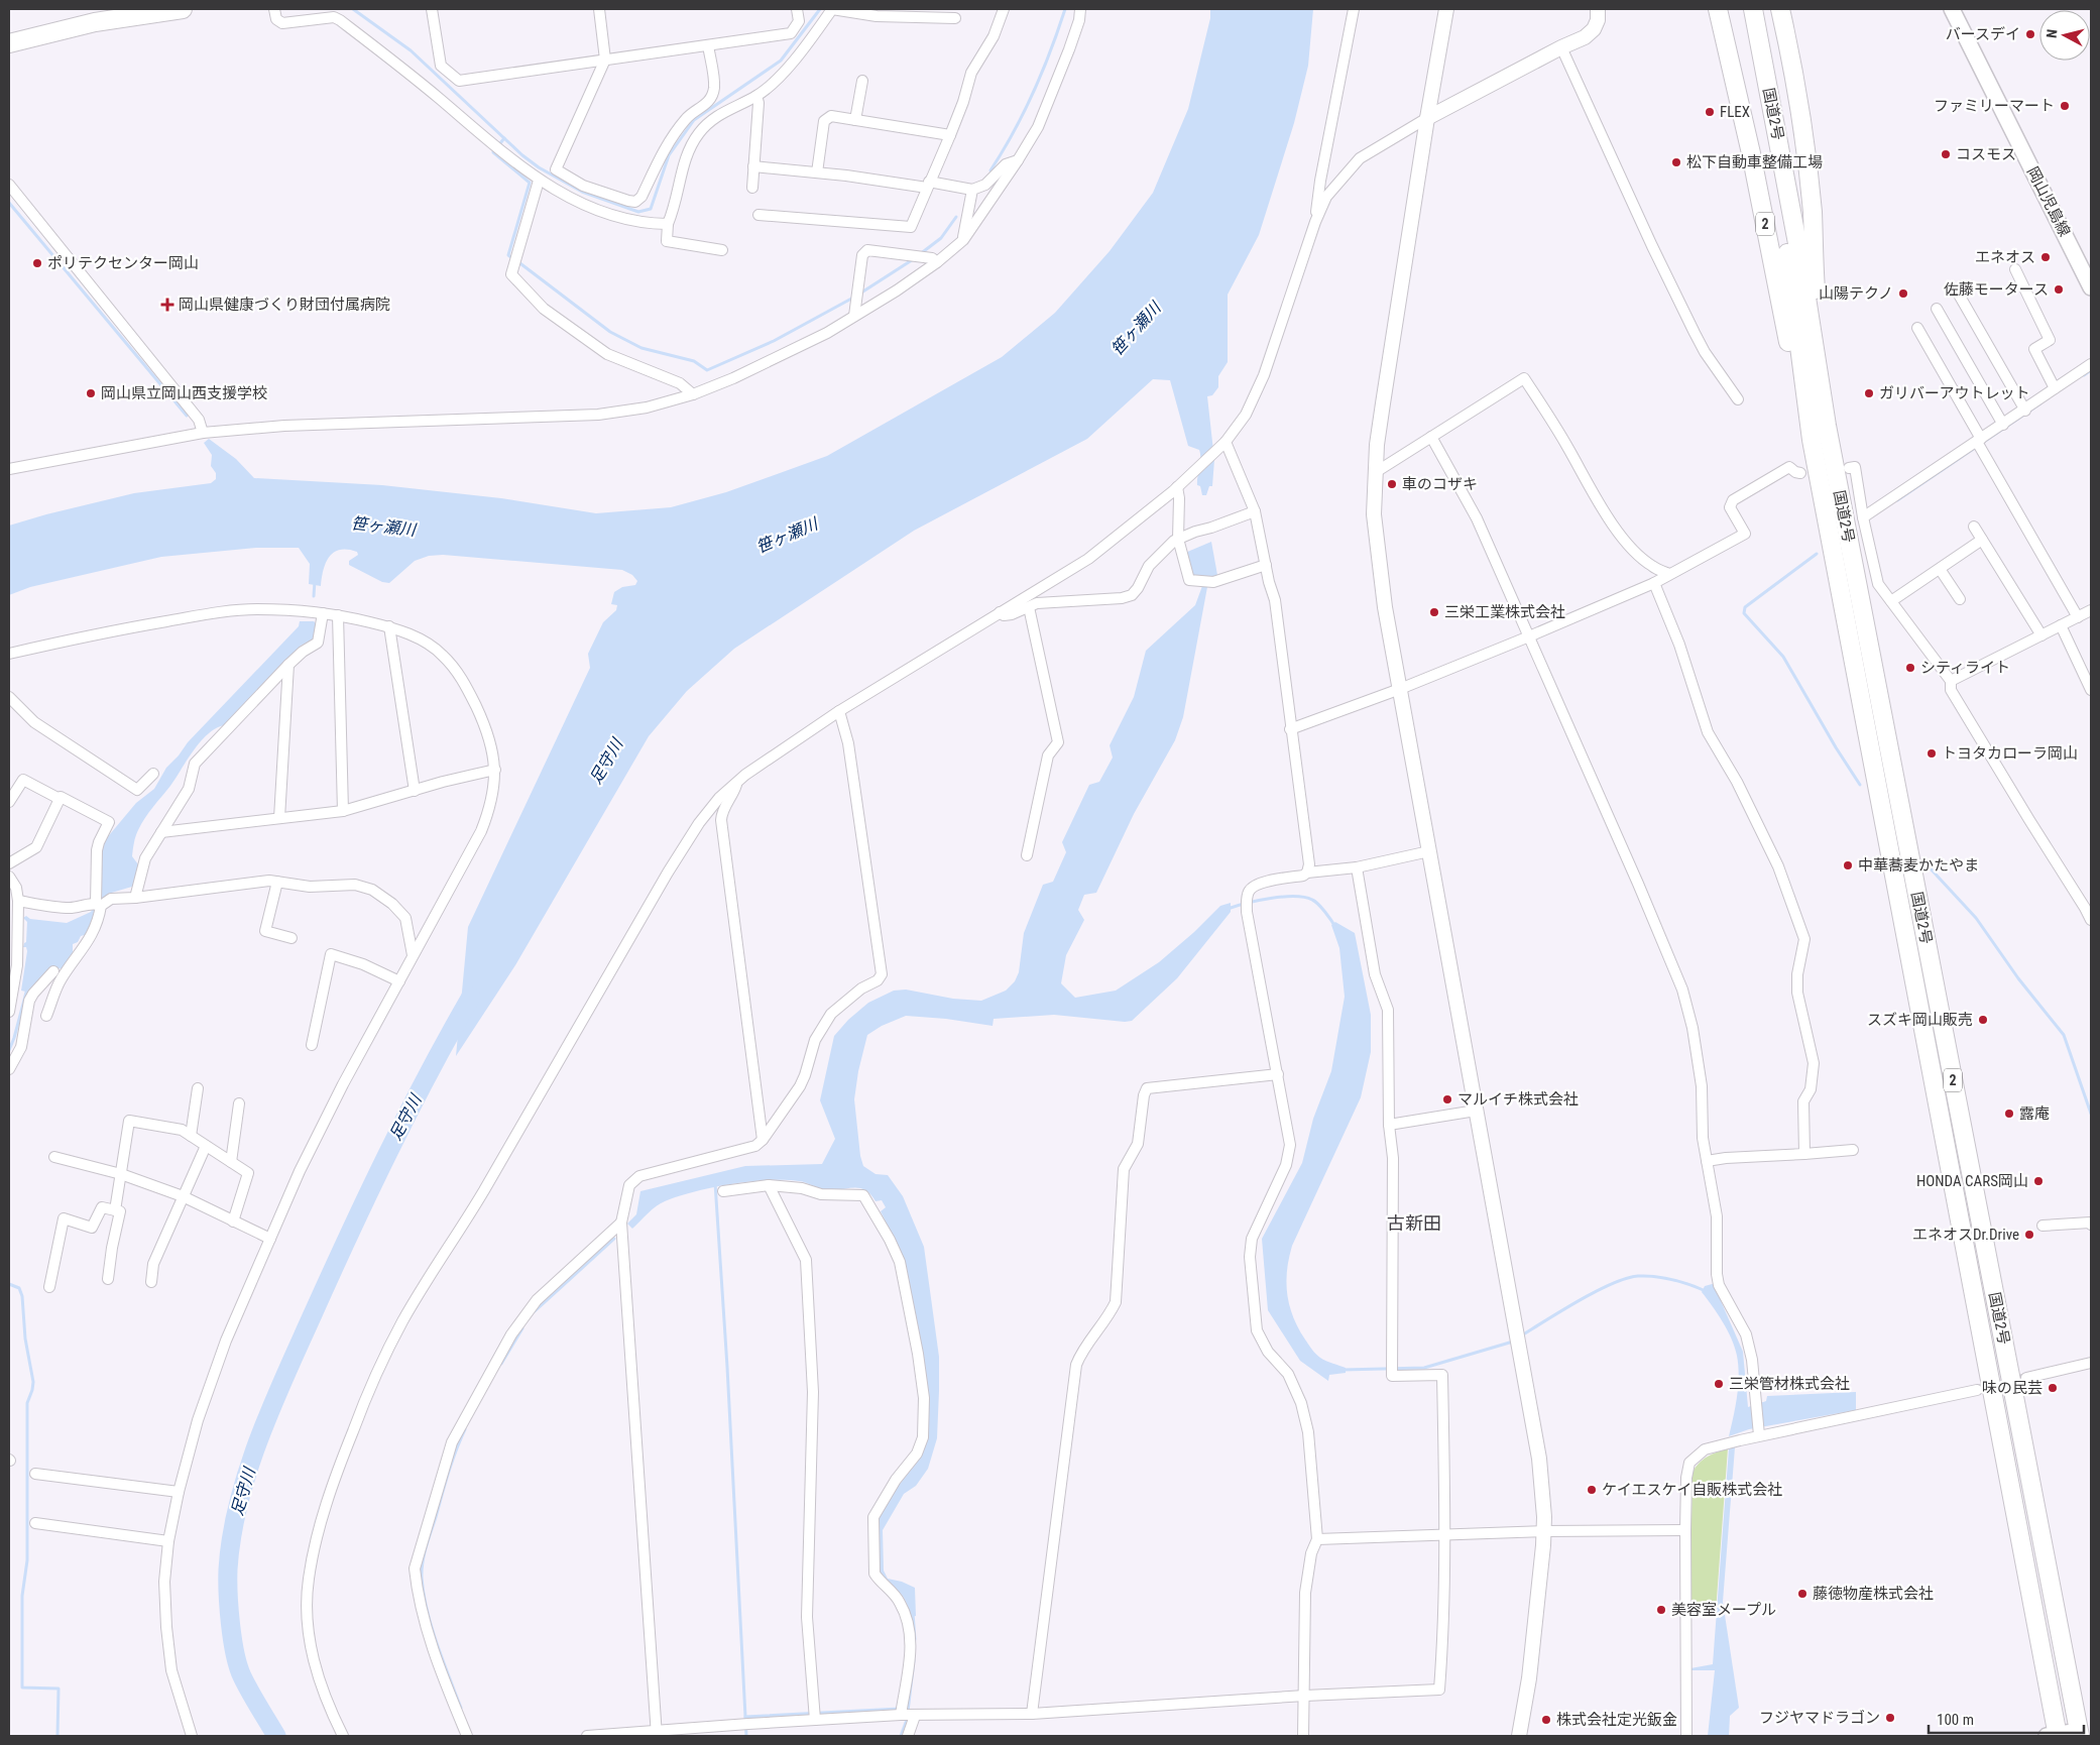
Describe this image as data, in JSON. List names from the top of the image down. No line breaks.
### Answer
{"streets":{"highway":["国道2号","2"],"main road":["岡山児島線"]},"crossings":[["国道2号","2"]],"districts":["古新田"],"water":["笹ヶ瀬川","足守川"],"places":{"other":["バースデイ","ファミリーマート","FLEX","コスモス","松下自動車整備工場","エネオス","ポリテクセンター岡山","佐藤モータース","山陽テクノ","岡山県立岡山西支援学校","ガリバーアウトレット","車のコザキ","三栄工業株式会社","シティライト","トヨタカローラ岡山","中華蕎麦かたやま","スズキ岡山販売","マルイチ株式会社","露庵","HONDA CARS岡山","エネオスDr.Drive","三栄管材株式会社","味の民芸","ケイエスケイ自販株式会社","藤徳物産株式会社","美容室メープル","フジヤマドラゴン","株式会社定光鈑金"],"health":["岡山県健康づくり財団付属病院"]},"scale_bar":"100 m","north":"left"}
